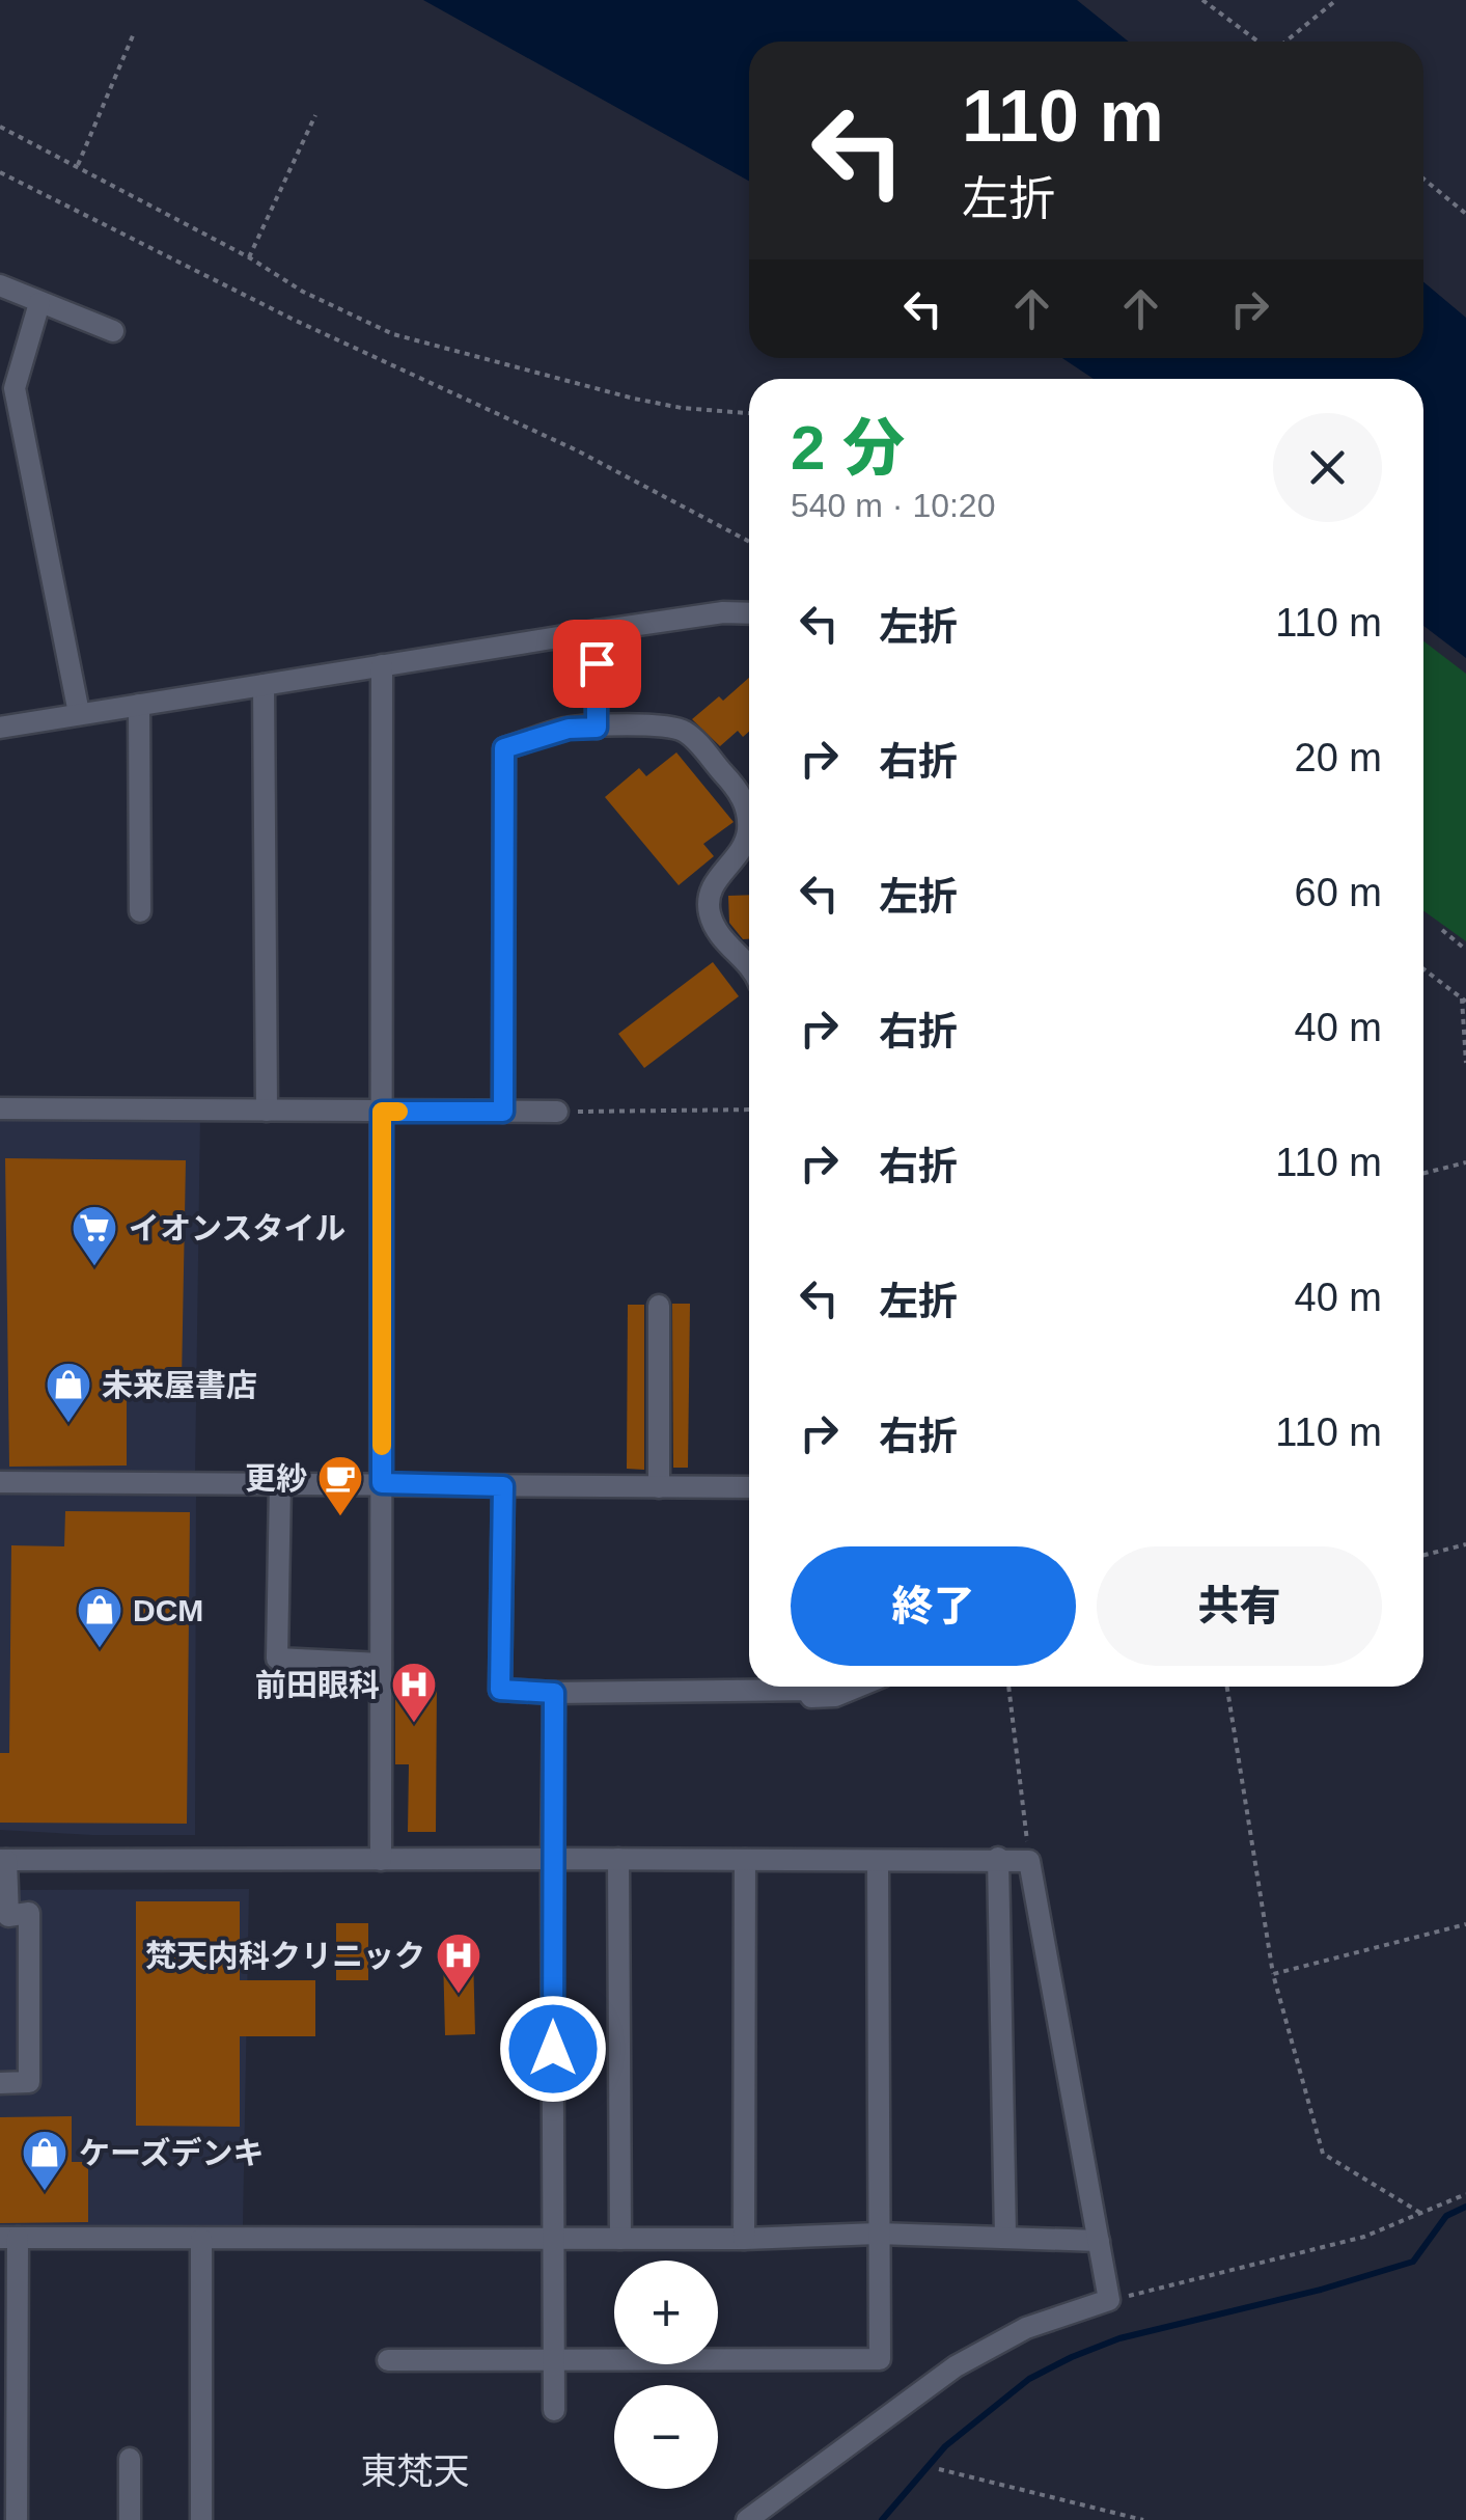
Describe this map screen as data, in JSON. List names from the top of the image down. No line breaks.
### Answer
{"districts":["東梵天"],"places":{"supermarket":["イオンスタイル"],"shop":["未来屋書店","DCM","ケーズデンキ"],"cafe":["更紗"],"hospital":["前田眼科","梵天内科クリニック"]},"page":{"turn":["110 m","左折"],"heading":["2 分","540 m · 10:20"],"list":[{"name":"左折","value":"110 m"},{"name":"右折","value":"20 m"},{"name":"左折","value":"60 m"},{"name":"右折","value":"40 m"},{"name":"右折","value":"110 m"},{"name":"左折","value":"40 m"},{"name":"右折","value":"110 m"}],"buttons":["終了","共有"],"map_buttons":["+","−"]}}
